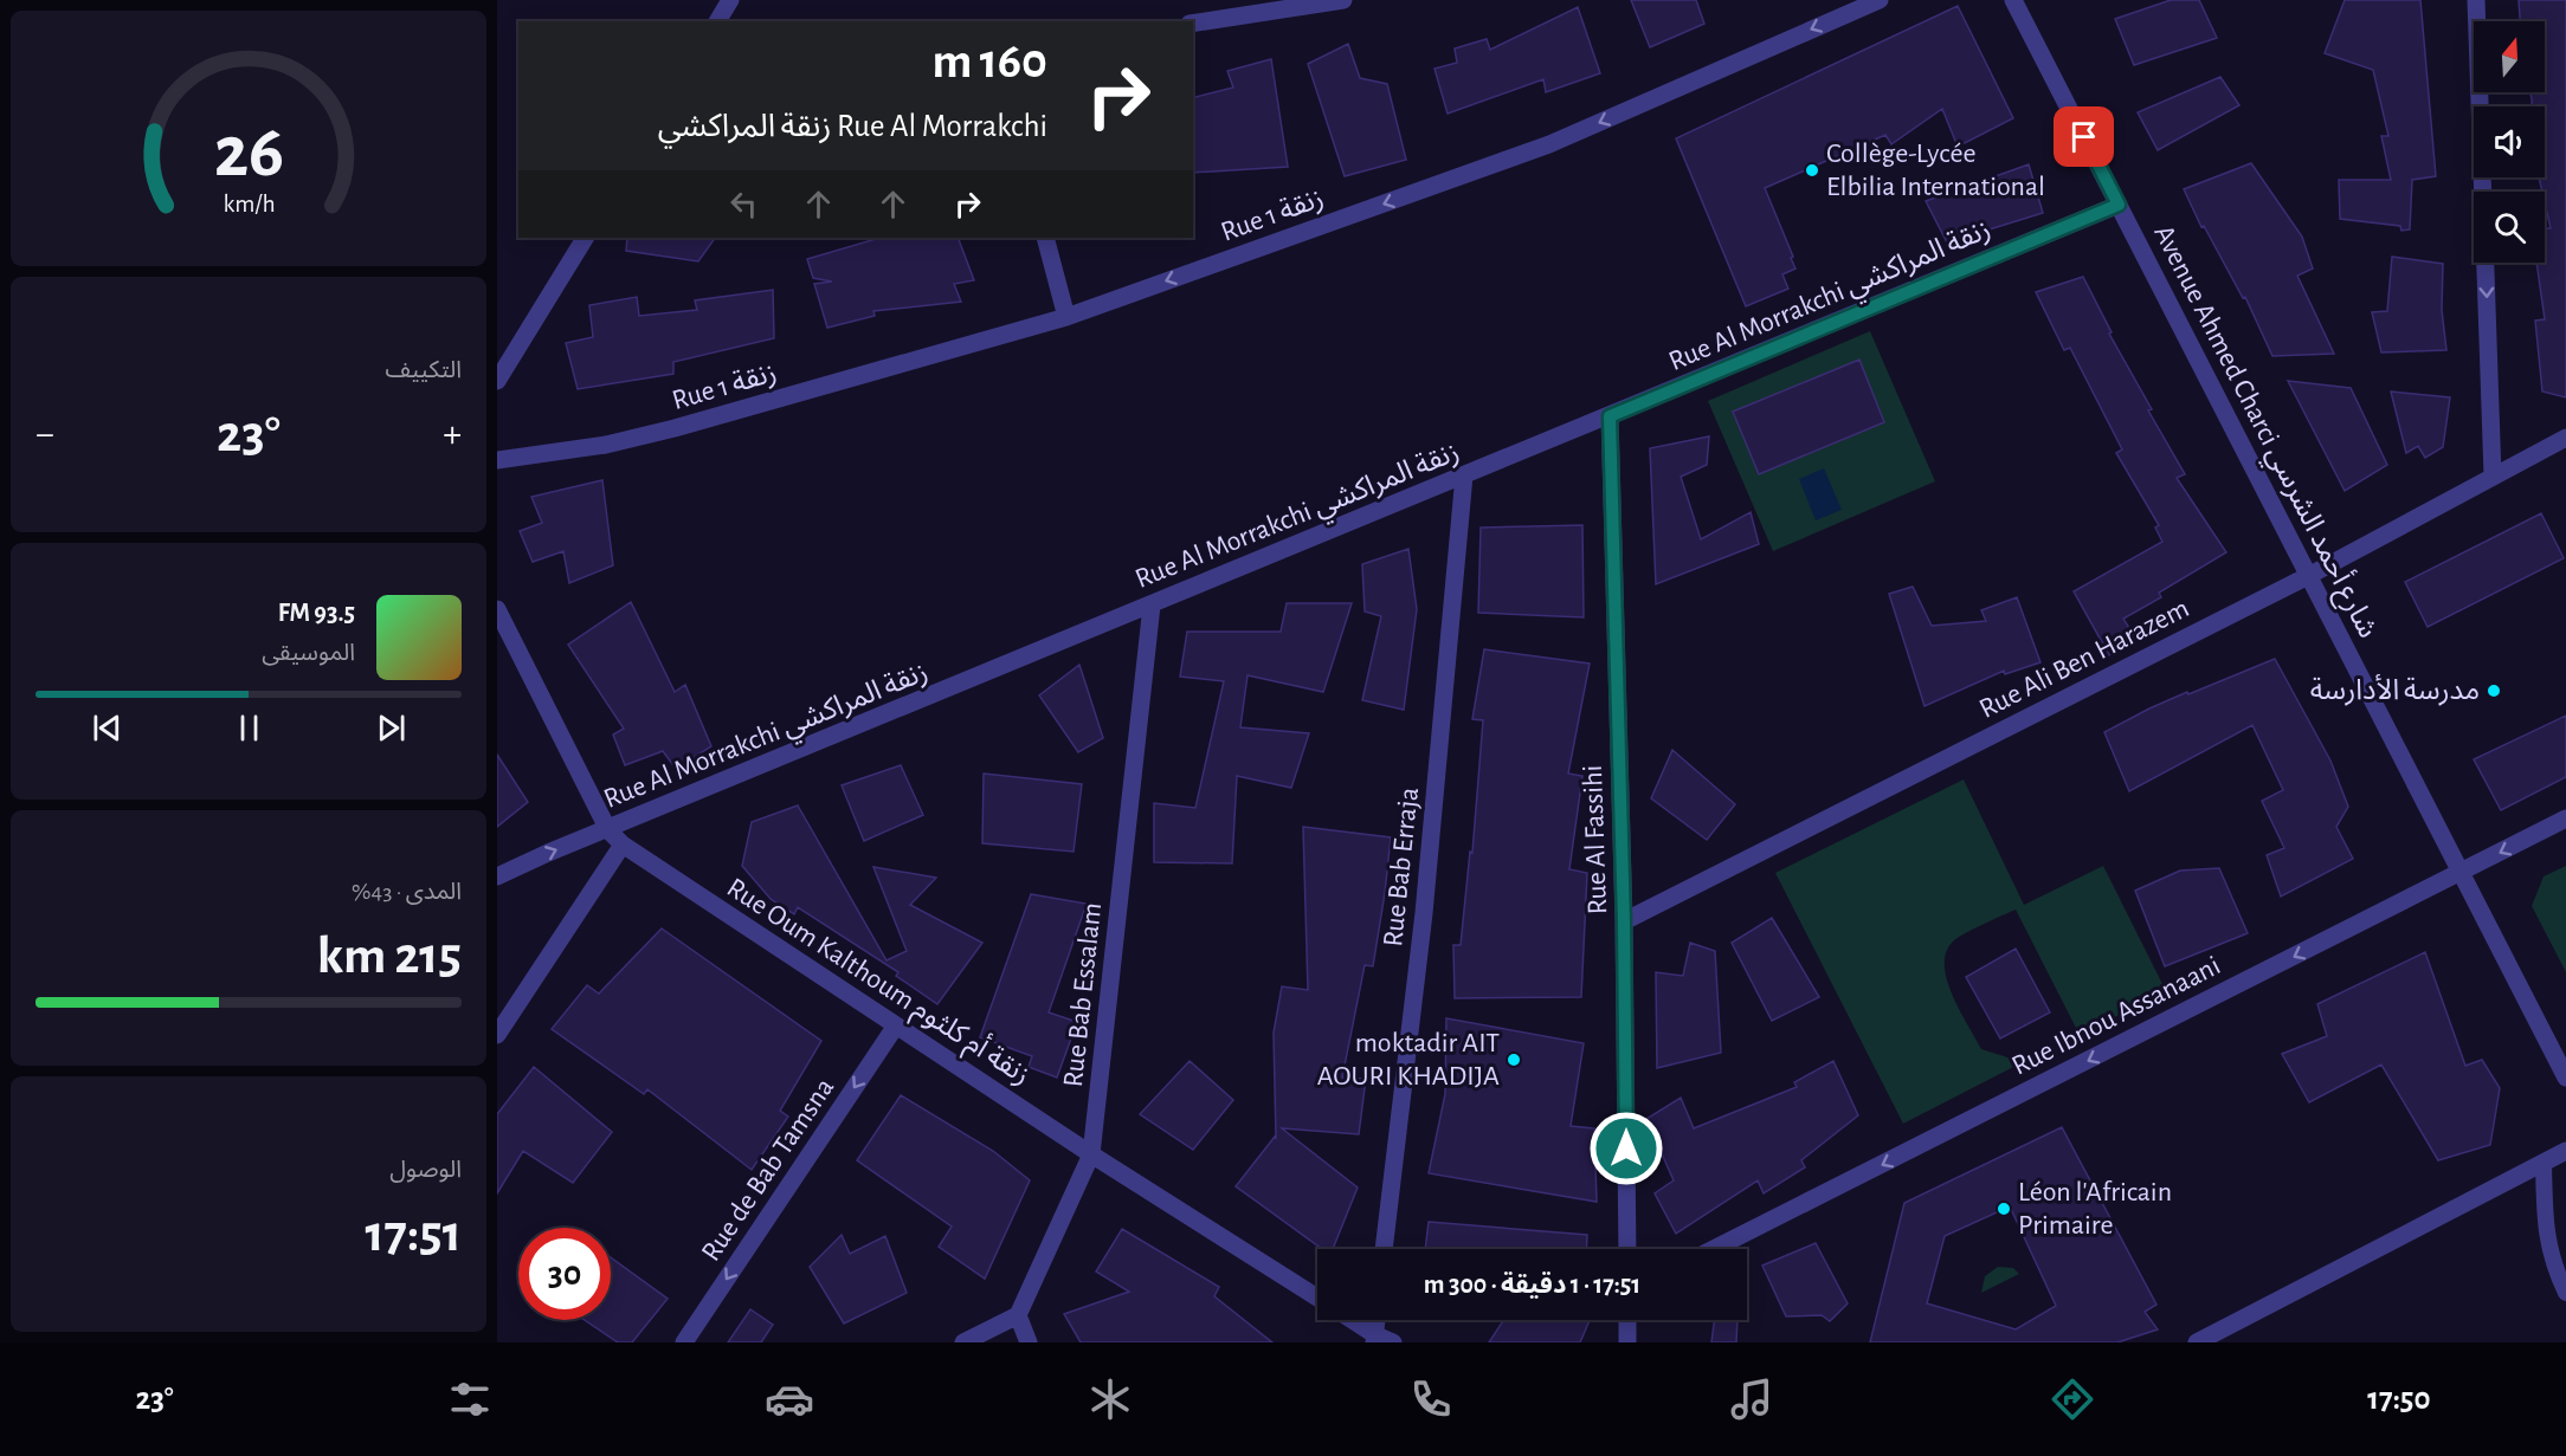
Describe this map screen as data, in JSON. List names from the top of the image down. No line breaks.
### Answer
{"streets":{"street":["Rue 1 زنقة","Rue Al Morrakchi زنقة المراكشي","Avenue Ahmed Charci شارع أحمد الشرسي","Rue Ali Ben Harazem","Rue Al Fassihi","Rue Bab Erraja","Rue Oum Kalthoum زنقة أم كلثوم","Rue Bab Essalam","Rue Ibnou Assanaani","Rue de Bab Tamsna"]},"crossings":[["Rue Al Morrakchi زنقة المراكشي","Avenue Ahmed Charci شارع أحمد الشرسي"],["Rue Al Morrakchi زنقة المراكشي","Rue Al Fassihi"],["Rue Al Morrakchi زنقة المراكشي","Rue Bab Erraja"],["Rue Al Morrakchi زنقة المراكشي","Rue Oum Kalthoum زنقة أم كلثوم"],["Rue Al Morrakchi زنقة المراكشي","Rue Bab Essalam"],["Avenue Ahmed Charci شارع أحمد الشرسي","Rue Ali Ben Harazem"],["Avenue Ahmed Charci شارع أحمد الشرسي","Rue Ibnou Assanaani"],["Rue Ali Ben Harazem","Rue Al Fassihi"],["Rue Oum Kalthoum زنقة أم كلثوم","Rue Bab Essalam"],["Rue Oum Kalthoum زنقة أم كلثوم","Rue de Bab Tamsna"]],"one_way":["Rue 1 زنقة","Rue Ibnou Assanaani","Rue de Bab Tamsna"],"places":["Collège-Lycée Elbilia International","مدرسة الأدارسة","moktadir AIT AOURI KHADIJA","Léon l'Africain Primaire"],"north":"top","page":{"turn":["160 m","Rue Al Morrakchi زنقة المراكشي"],"tile":["التكييف",["المدى · 43%","215 km"],["الوصول","17:51"]],"heat":["−","23°","+"],"song":["93.5 FM","الموسيقى"],"limit":"30","trip":"17:51 · 1 دقيقة · 300 m","tabs":["17:50","23°"],"gauge":["26","km/h"]}}
